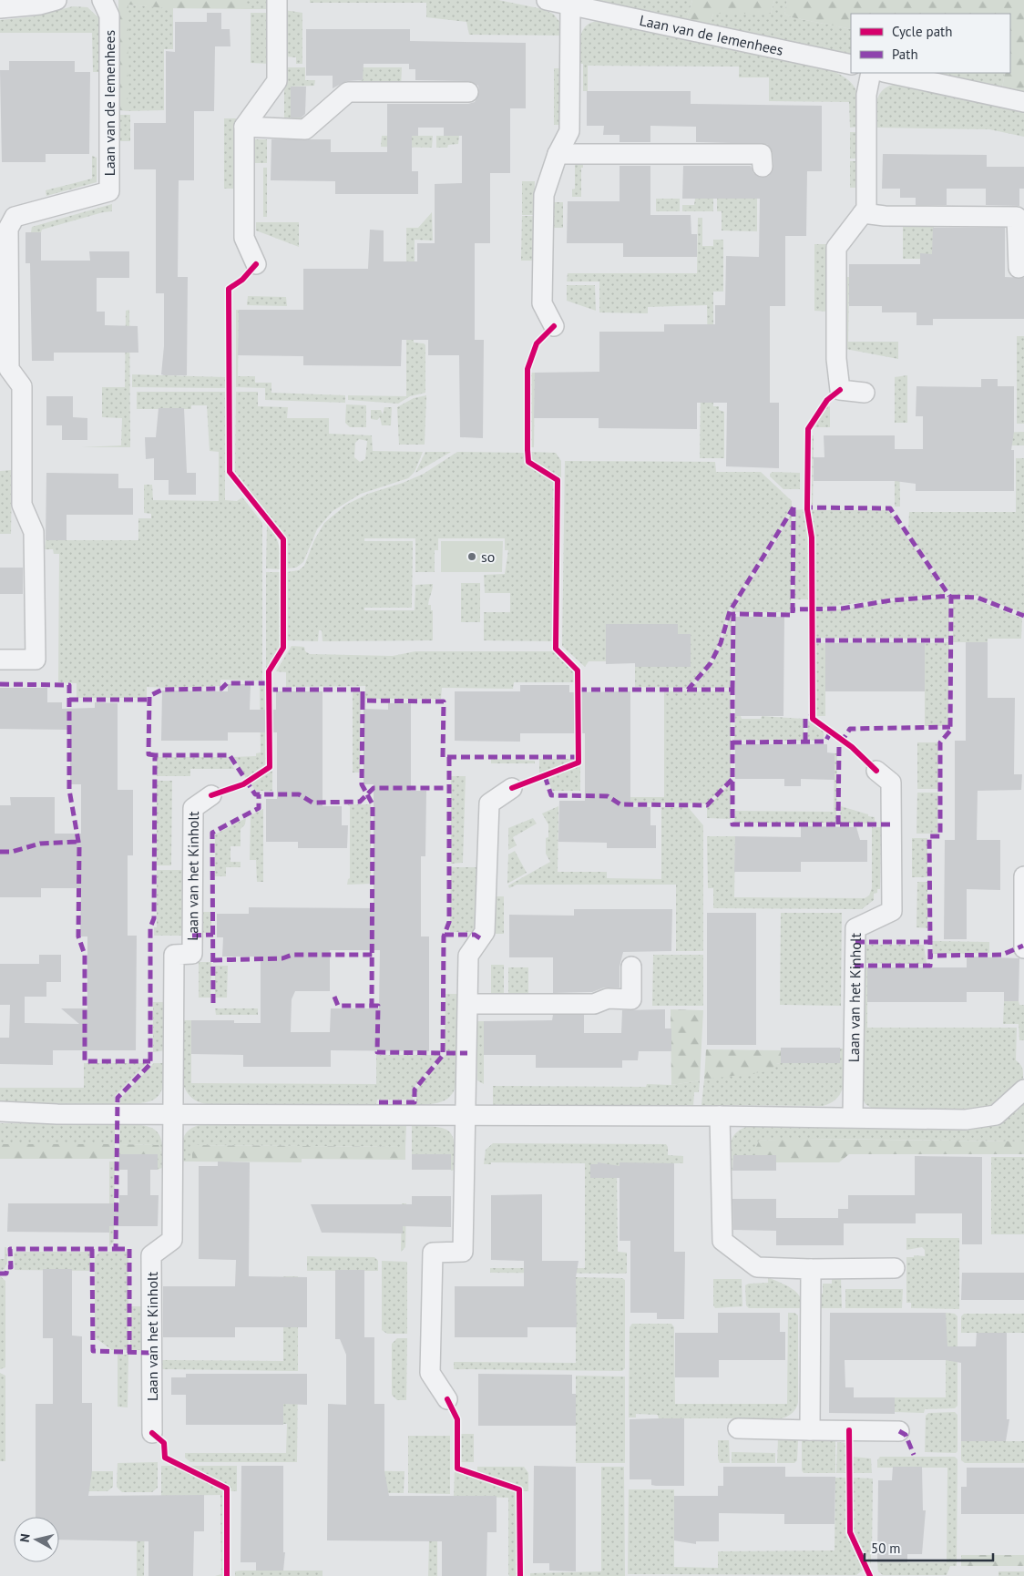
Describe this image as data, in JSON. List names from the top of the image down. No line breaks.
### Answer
{"streets":{"street":["Laan van de Iemenhees","Laan van het Kinholt"]},"places":["so"],"legend":["Cycle path","Path"],"scale_bar":"50 m","north":"left"}
